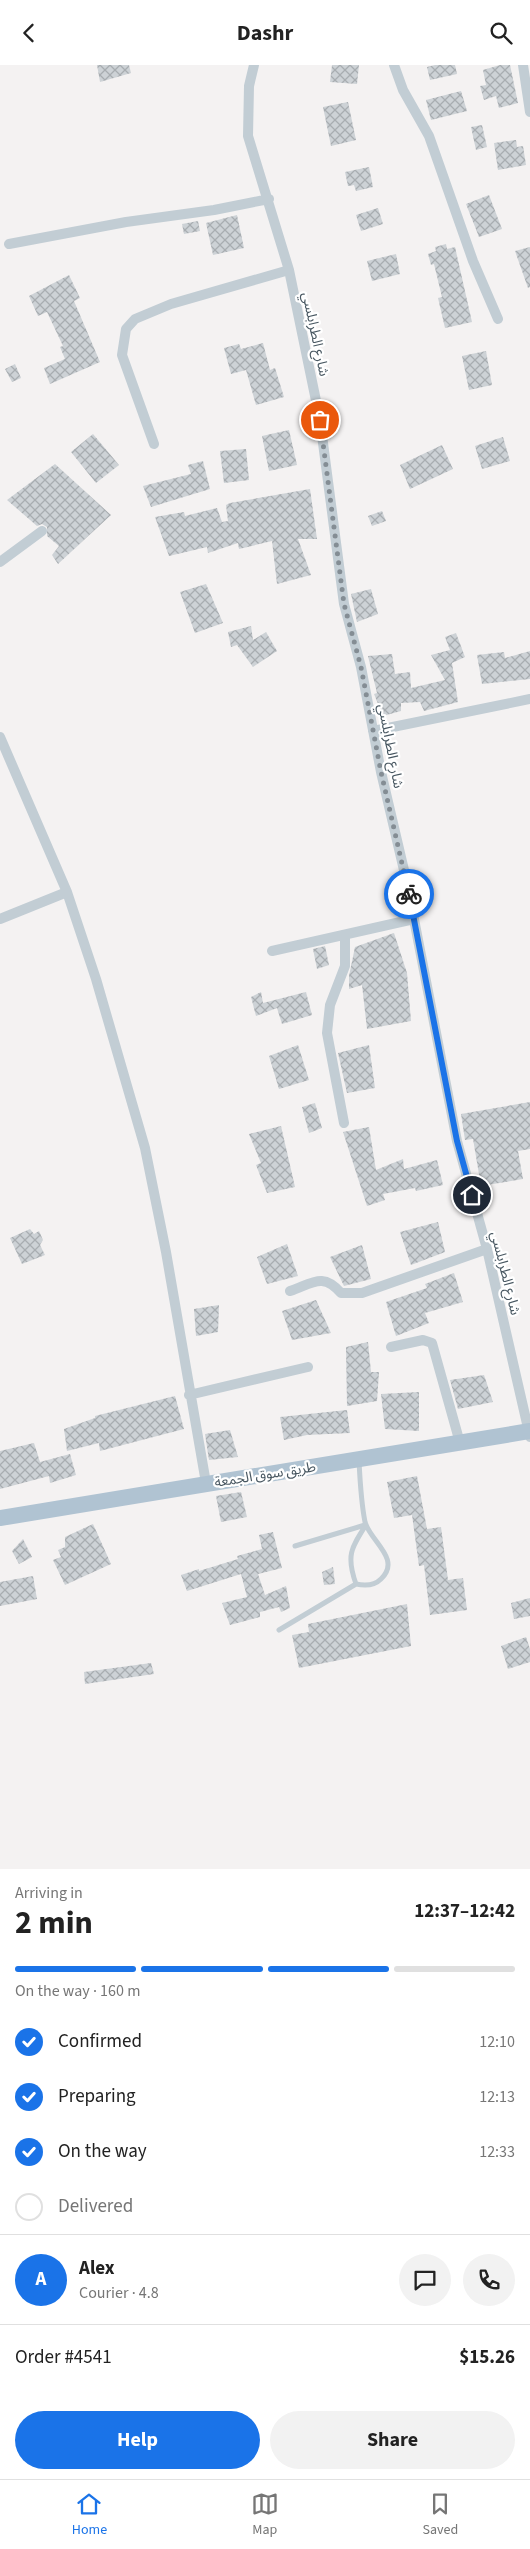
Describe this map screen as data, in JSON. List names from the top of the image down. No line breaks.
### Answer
{"streets":{"main road":["طريق سوق الجمعة"],"street":["شارع الطرابلسي"]},"crossings":[["شارع الطرابلسي","طريق سوق الجمعة"]],"page":{"header":"Dashr","heading":["2 min","Arriving in","12:37–12:42"],"panel":["Alex","Courier · 4.8","Order #4541","$15.26"],"bar":"On the way · 160 m","list":[["Confirmed","12:10"],["Preparing","12:13"],["On the way","12:33"],"Delivered"],"round":"A","buttons":["Help","Share"],"tabs":["Home","Map","Saved"]}}
